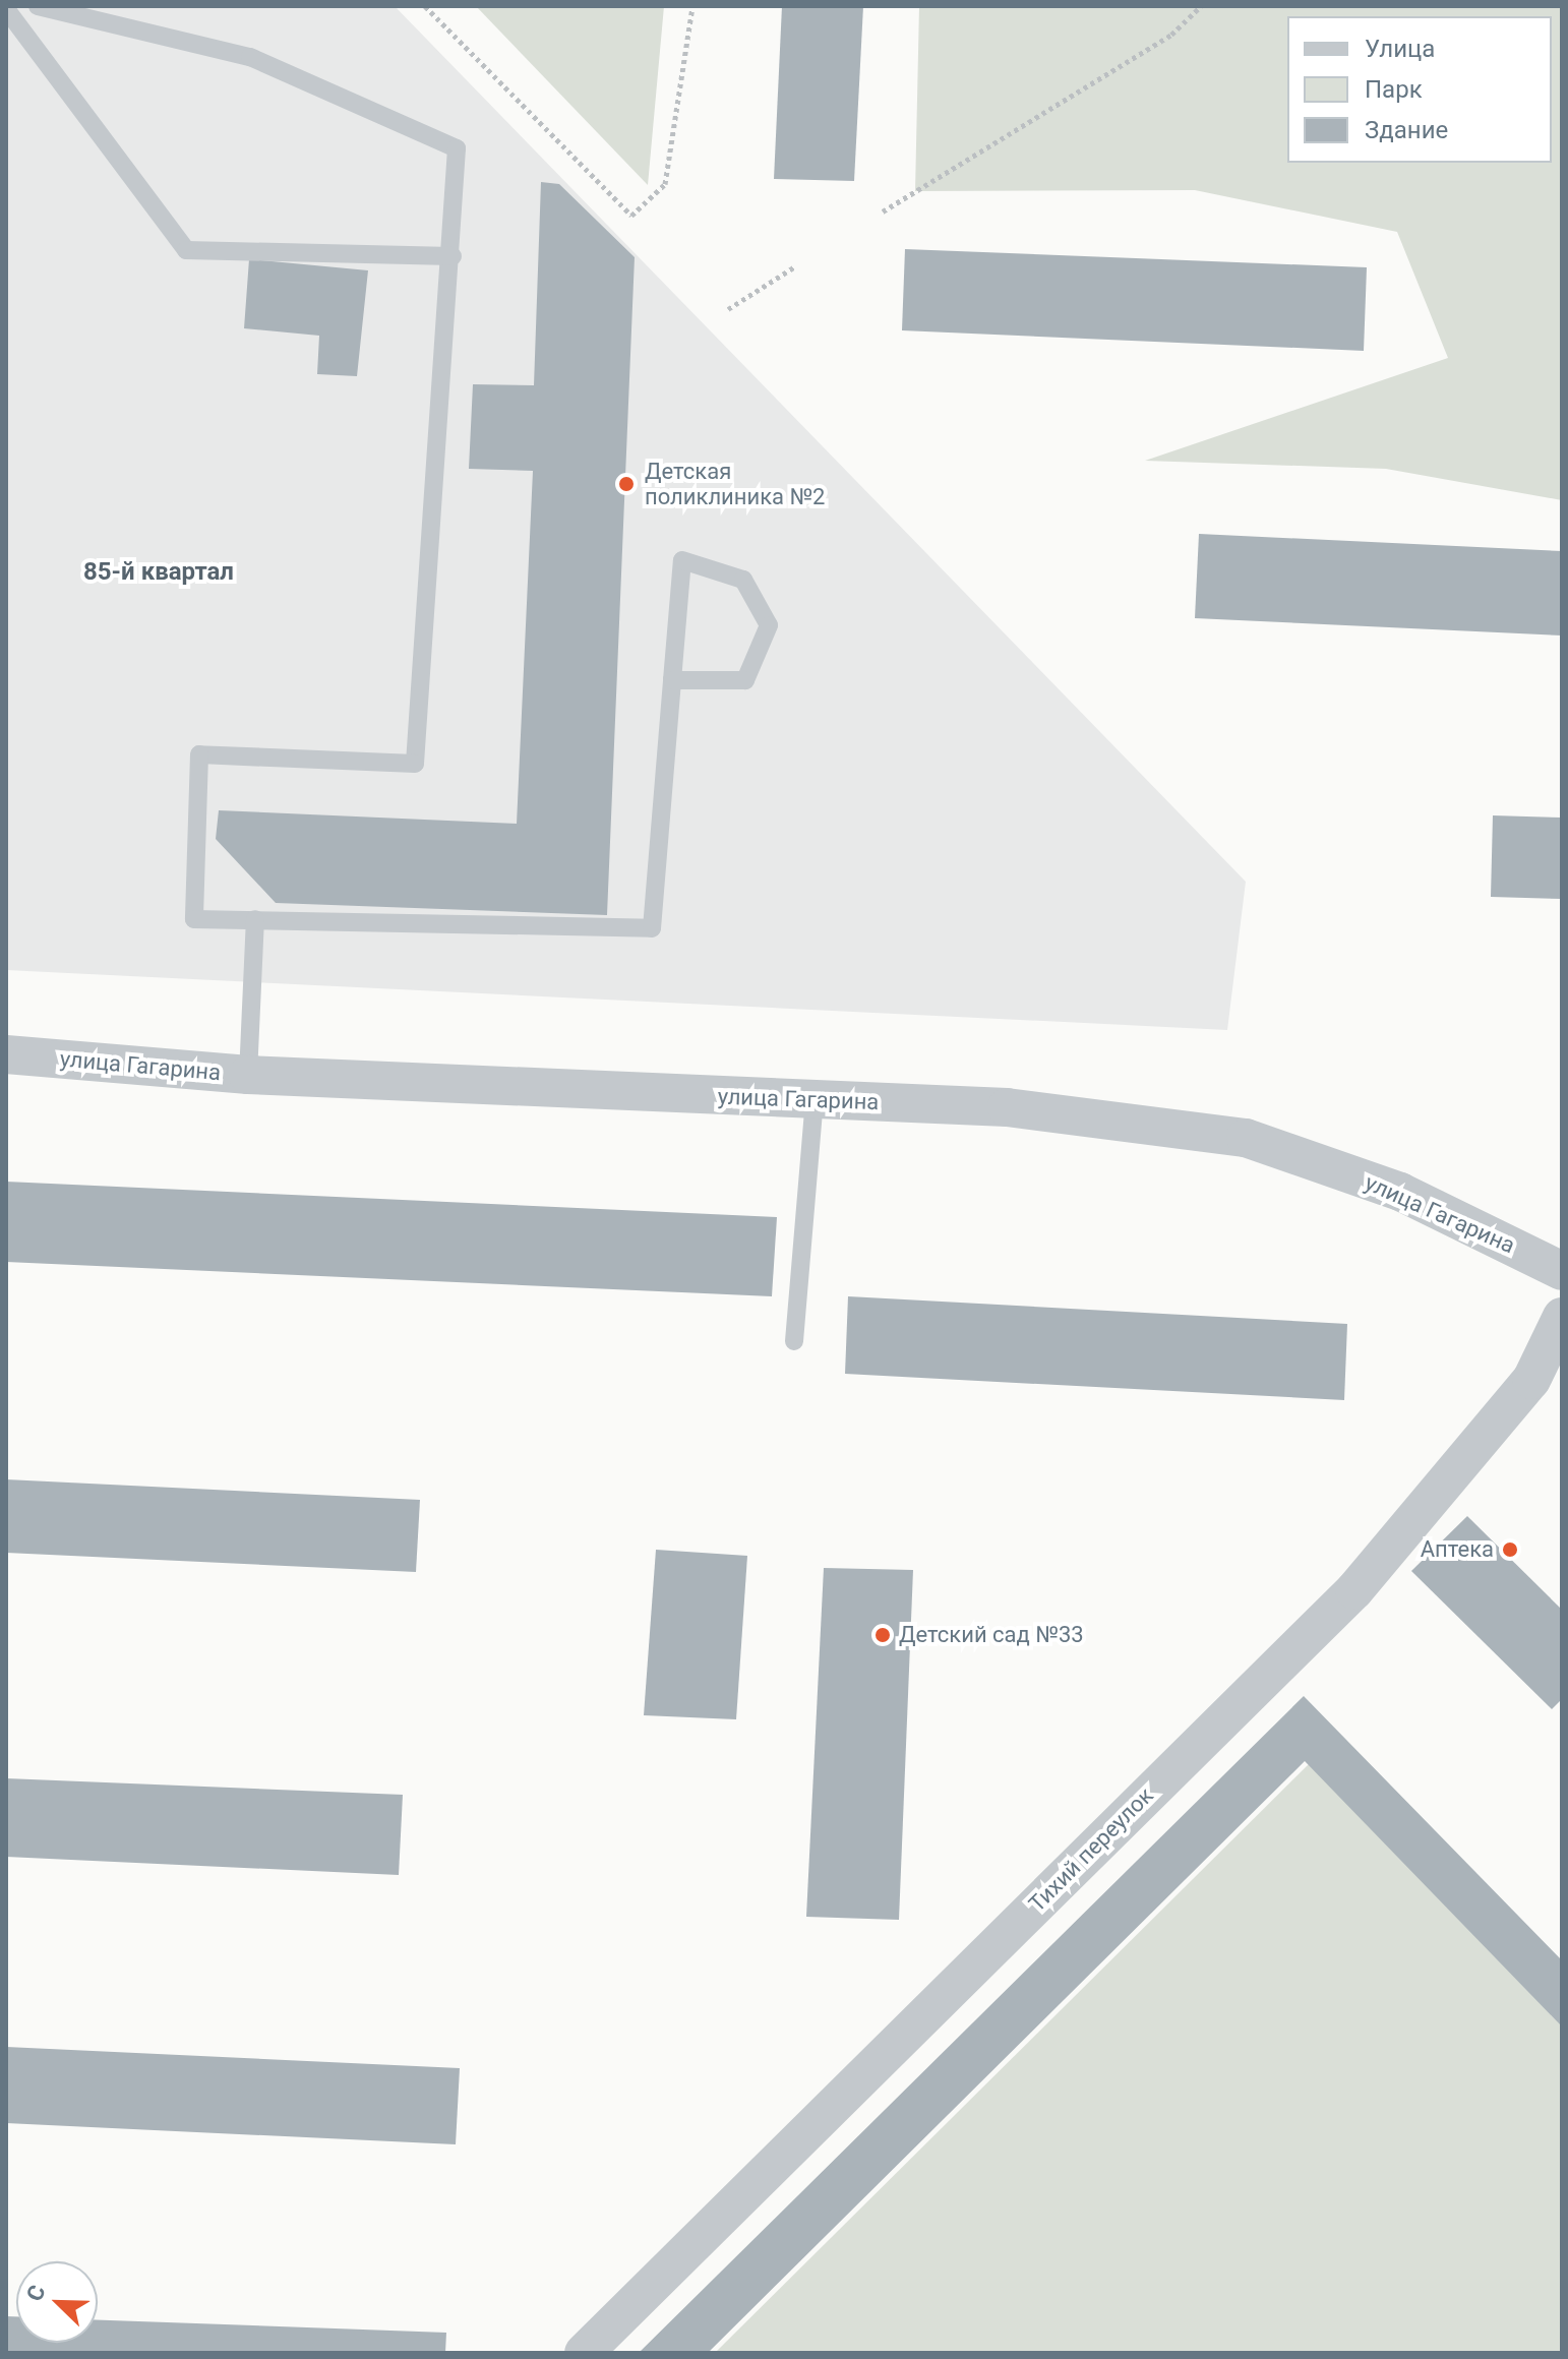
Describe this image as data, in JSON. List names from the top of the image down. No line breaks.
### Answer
{"streets":{"street":["улица Гагарина","Тихий переулок"]},"districts":["85-й квартал"],"places":["Детская поликлиника №2","Аптека","Детский сад №33"],"legend":["Улица","Парк","Здание"],"north":"top left"}
